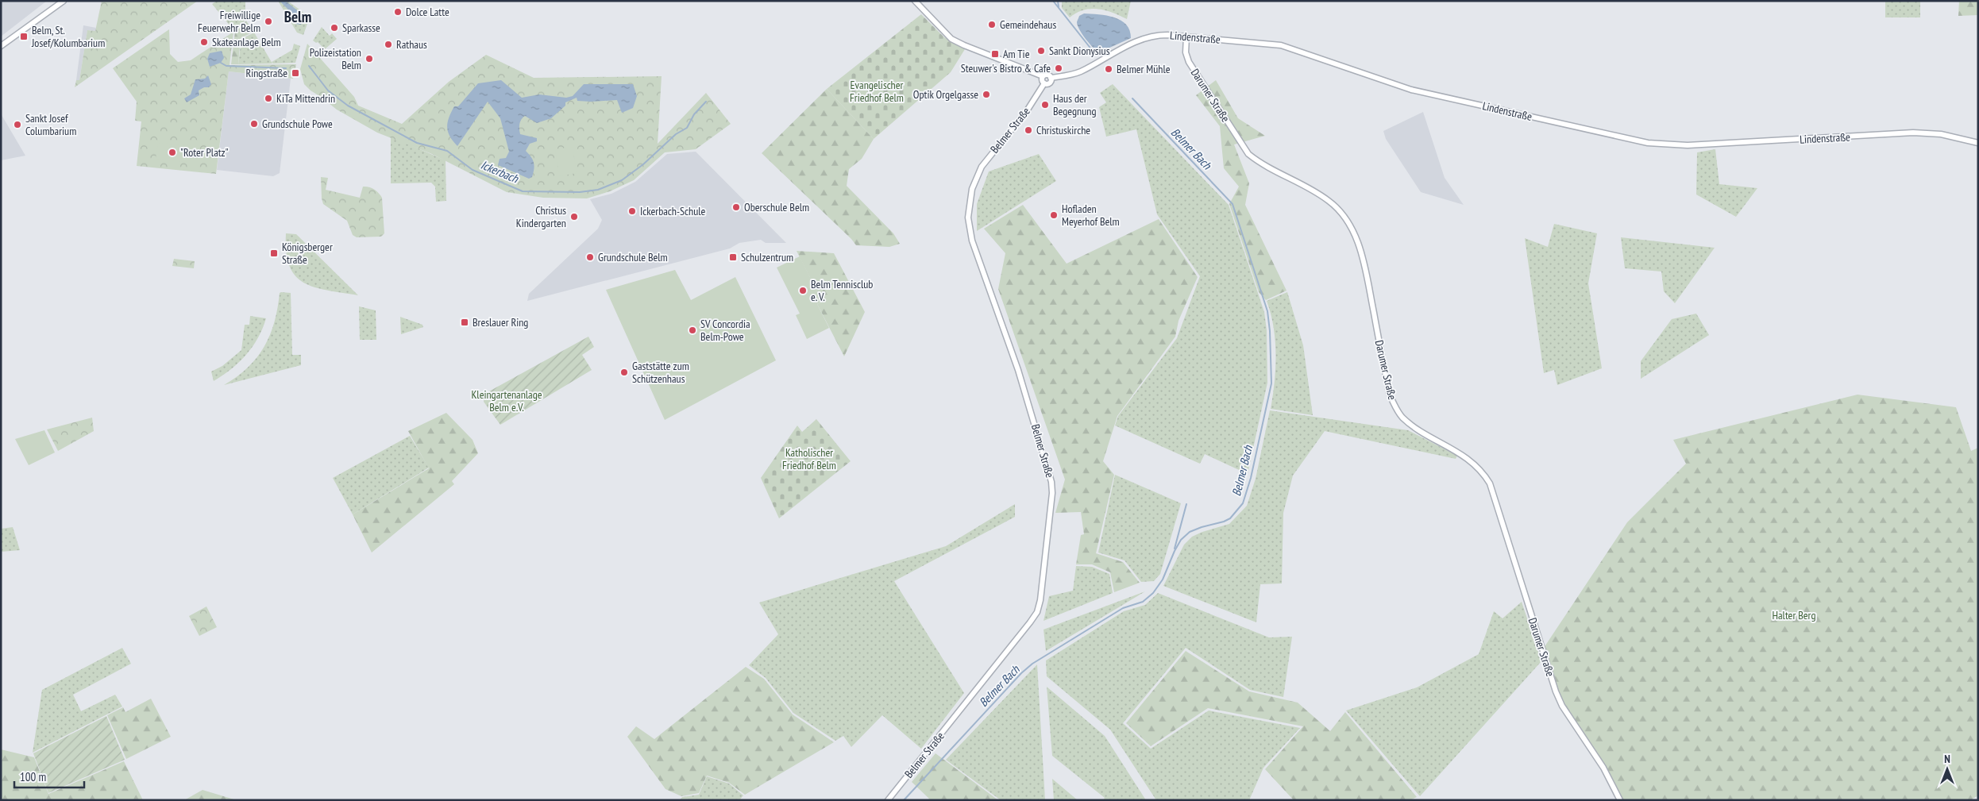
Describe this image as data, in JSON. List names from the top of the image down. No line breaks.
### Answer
{"streets":{"street":["Lindenstraße","Darumer Straße","Belmer Straße"]},"crossings":[["Lindenstraße","Darumer Straße"],["Lindenstraße","Belmer Straße"]],"districts":["Belm"],"water":["Belmer Bach","Ickerbach"],"parks":["Evangelischer Friedhof Belm","Kleingartenanlage Belm e.V.","Katholischer Friedhof Belm","Halter Berg"],"places":{"other":["Dolce Latte","Freiwillige Feuerwehr Belm","Gemeindehaus","Sparkasse","Skateanlage Belm","Rathaus","Sankt Dionysius","Polizeistation Belm","Steuwer's Bistro & Cafe","Belmer Mühle","Optik Orgelgasse","KiTa Mittendrin","Haus der Begegnung","Grundschule Powe","Sankt Josef Columbarium","Christuskirche","\"Roter Platz\"","Oberschule Belm","Ickerbach-Schule","Hofladen Meyerhof Belm","Christus Kindergarten","Grundschule Belm","Belm Tennisclub e. V.","SV Concordia Belm-Powe","Gaststätte zum Schützenhaus"],"transit":["Belm, St. Josef/Kolumbarium","Am Tie","Ringstraße","Königsberger Straße","Schulzentrum","Breslauer Ring"]},"scale_bar":"100 m","north":"top"}
